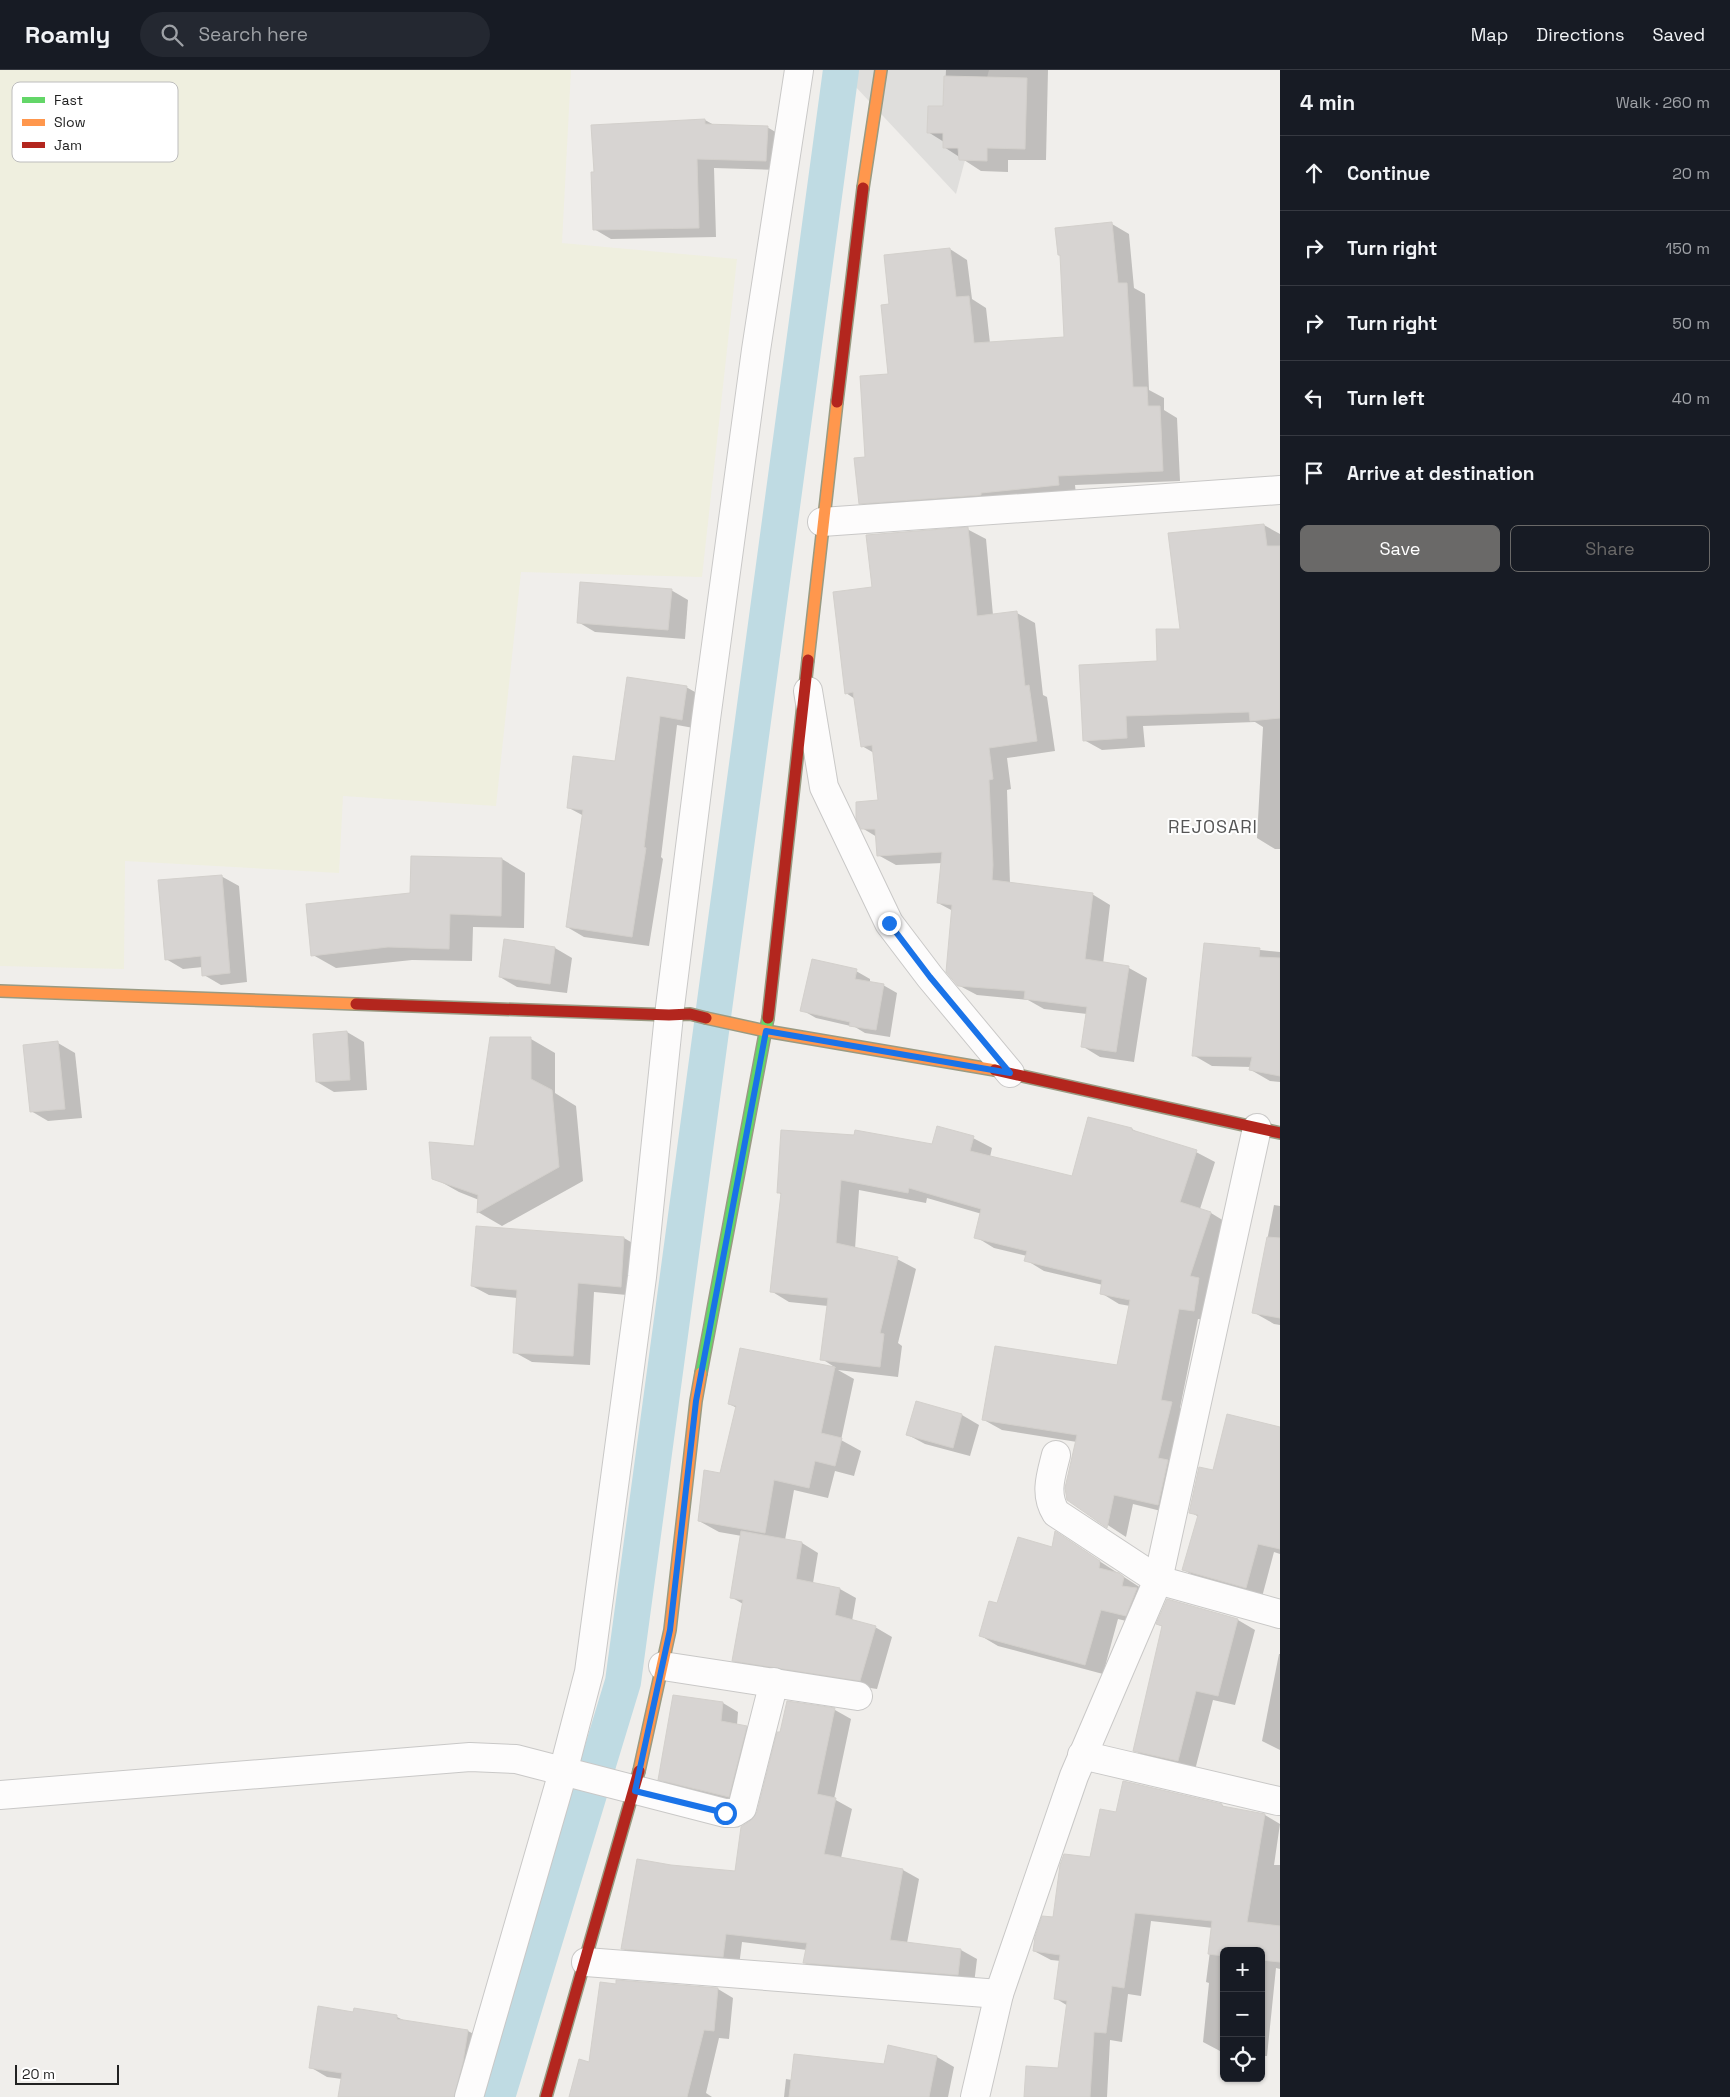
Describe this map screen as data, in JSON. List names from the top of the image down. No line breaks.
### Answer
{"districts":["REJOSARI"],"legend":["Fast","Slow","Jam"],"scale_bar":"20 m","page":{"header":"Roamly","search":"Search here","nav":["Map","Directions","Saved"],"heading":["4 min","Walk · 260 m"],"list":[["Continue","20 m"],["Turn right","150 m"],["Turn right","50 m"],["Turn left","40 m"],"Arrive at destination"],"buttons":["Save","Share"],"map_buttons":["+","−"],"scale":"20 m"}}
